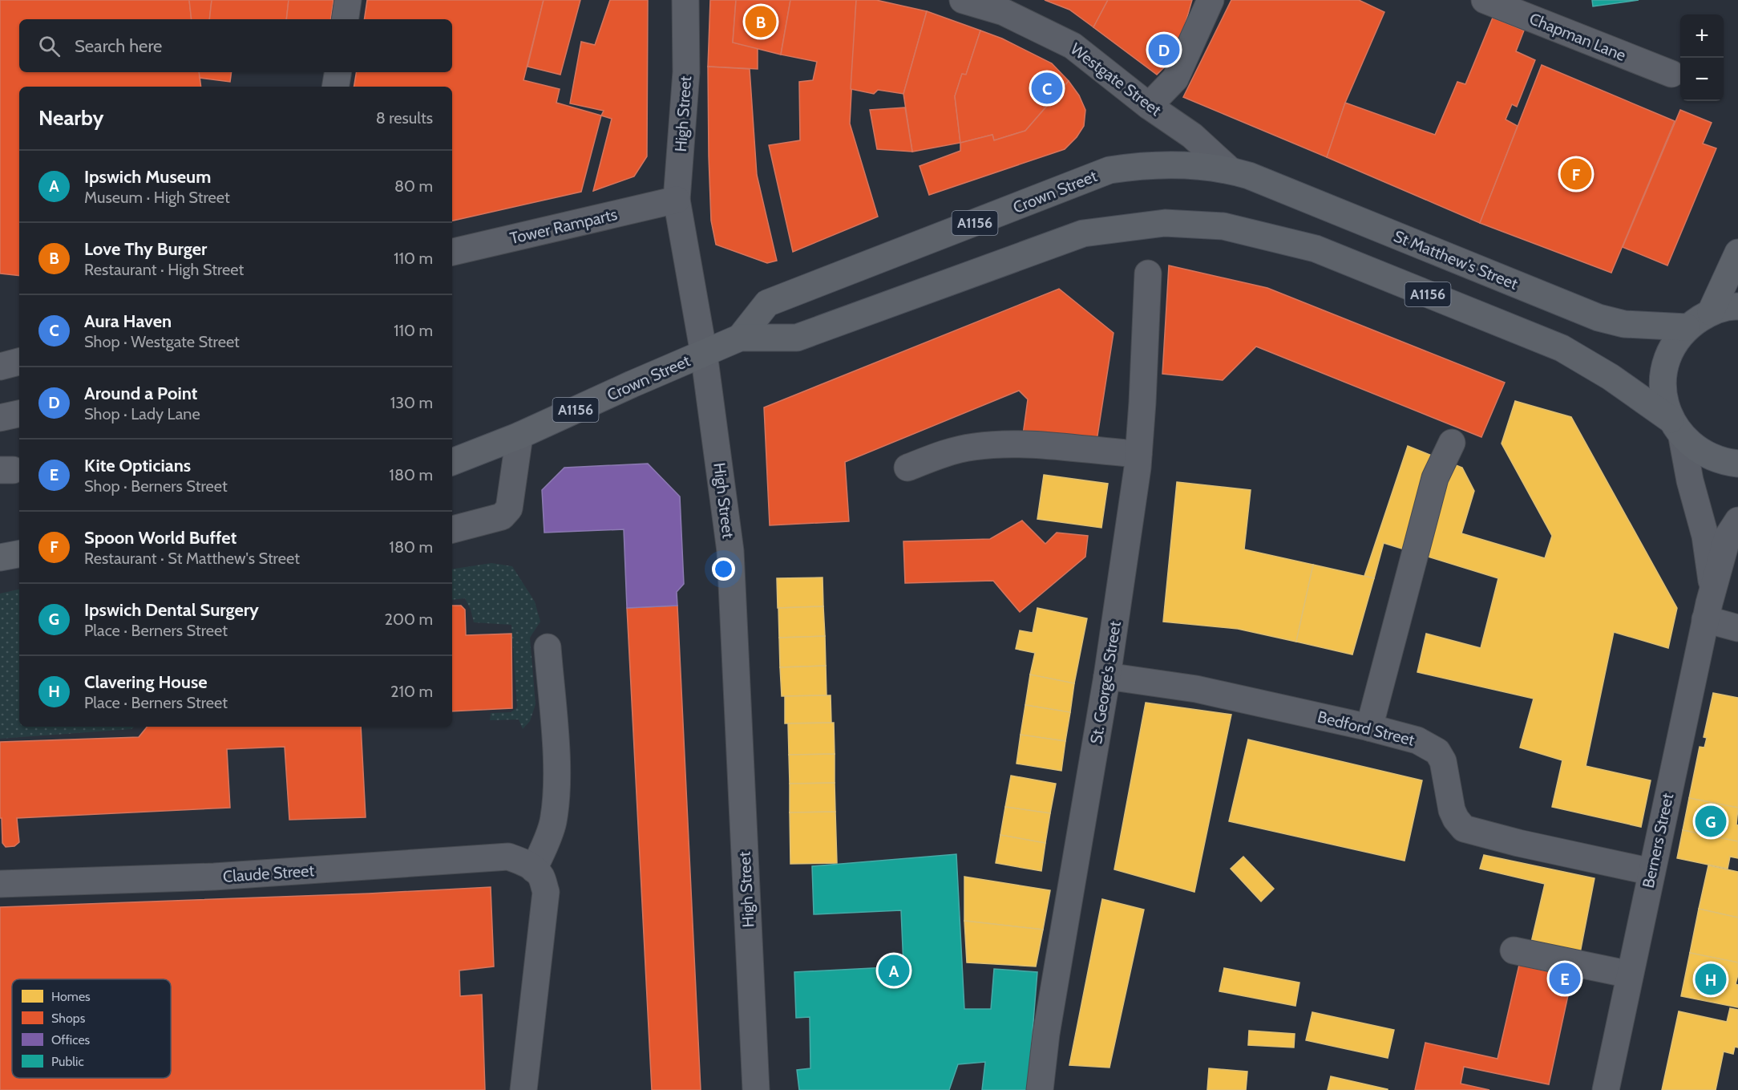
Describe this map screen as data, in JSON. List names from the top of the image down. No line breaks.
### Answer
{"streets":{"main road":["Crown Street","A1156","St Matthew's Street"],"street":["Chapman Lane","Westgate Street","High Street","Tower Ramparts","St. George's Street","Bedford Street","Berners Street","Claude Street"]},"crossings":[["Westgate Street","Crown Street"],["Westgate Street","St Matthew's Street"],["High Street","Crown Street"],["High Street","Tower Ramparts"],["Crown Street","St Matthew's Street"],["Crown Street","Berners Street"],["St. George's Street","Bedford Street"],["Bedford Street","Berners Street"]],"legend":["Homes","Shops","Offices","Public"],"page":{"pins":["B","D","C","F","G","A","E","H"],"map_buttons":["+","−"],"search":"Search here","heading":["Nearby","8 results"],"list":[{"mark":"A","name":"Ipswich Museum","note":"Museum · High Street","value":"80 m"},{"mark":"B","name":"Love Thy Burger","note":"Restaurant · High Street","value":"110 m"},{"mark":"C","name":"Aura Haven","note":"Shop · Westgate Street","value":"110 m"},{"mark":"D","name":"Around a Point","note":"Shop · Lady Lane","value":"130 m"},{"mark":"E","name":"Kite Opticians","note":"Shop · Berners Street","value":"180 m"},{"mark":"F","name":"Spoon World Buffet","note":"Restaurant · St Matthew's Street","value":"180 m"},{"mark":"G","name":"Ipswich Dental Surgery","note":"Place · Berners Street","value":"200 m"},{"mark":"H","name":"Clavering House","note":"Place · Berners Street","value":"210 m"}]}}
